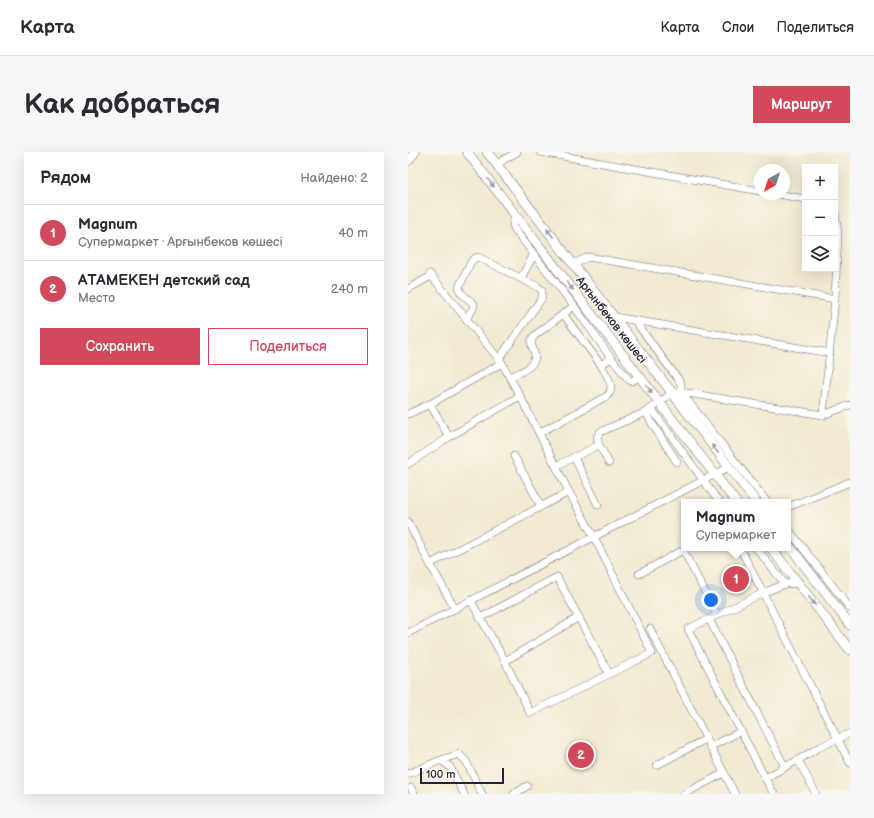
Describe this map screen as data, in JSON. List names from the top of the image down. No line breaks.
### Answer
{"streets":{"main road":["Арғынбеков көшесі"]},"scale_bar":"100 m","north":"bottom left","page":{"header":"Карта","nav":["Карта","Слои","Поделиться"],"buttons":["Маршрут",["Сохранить","Поделиться"]],"title":"Как добраться","heading":["Рядом","Найдено: 2"],"map_buttons":["+","−"],"list":[{"mark":"1","name":"Magnum","note":"Супермаркет · Арғынбеков көшесі","value":"40 m"},{"mark":"2","name":"АТАМЕКЕН детский сад","note":"Место","value":"240 m"}],"popup":["Magnum","Супермаркет"],"pins":["1","2"],"scale":"100 m"}}
